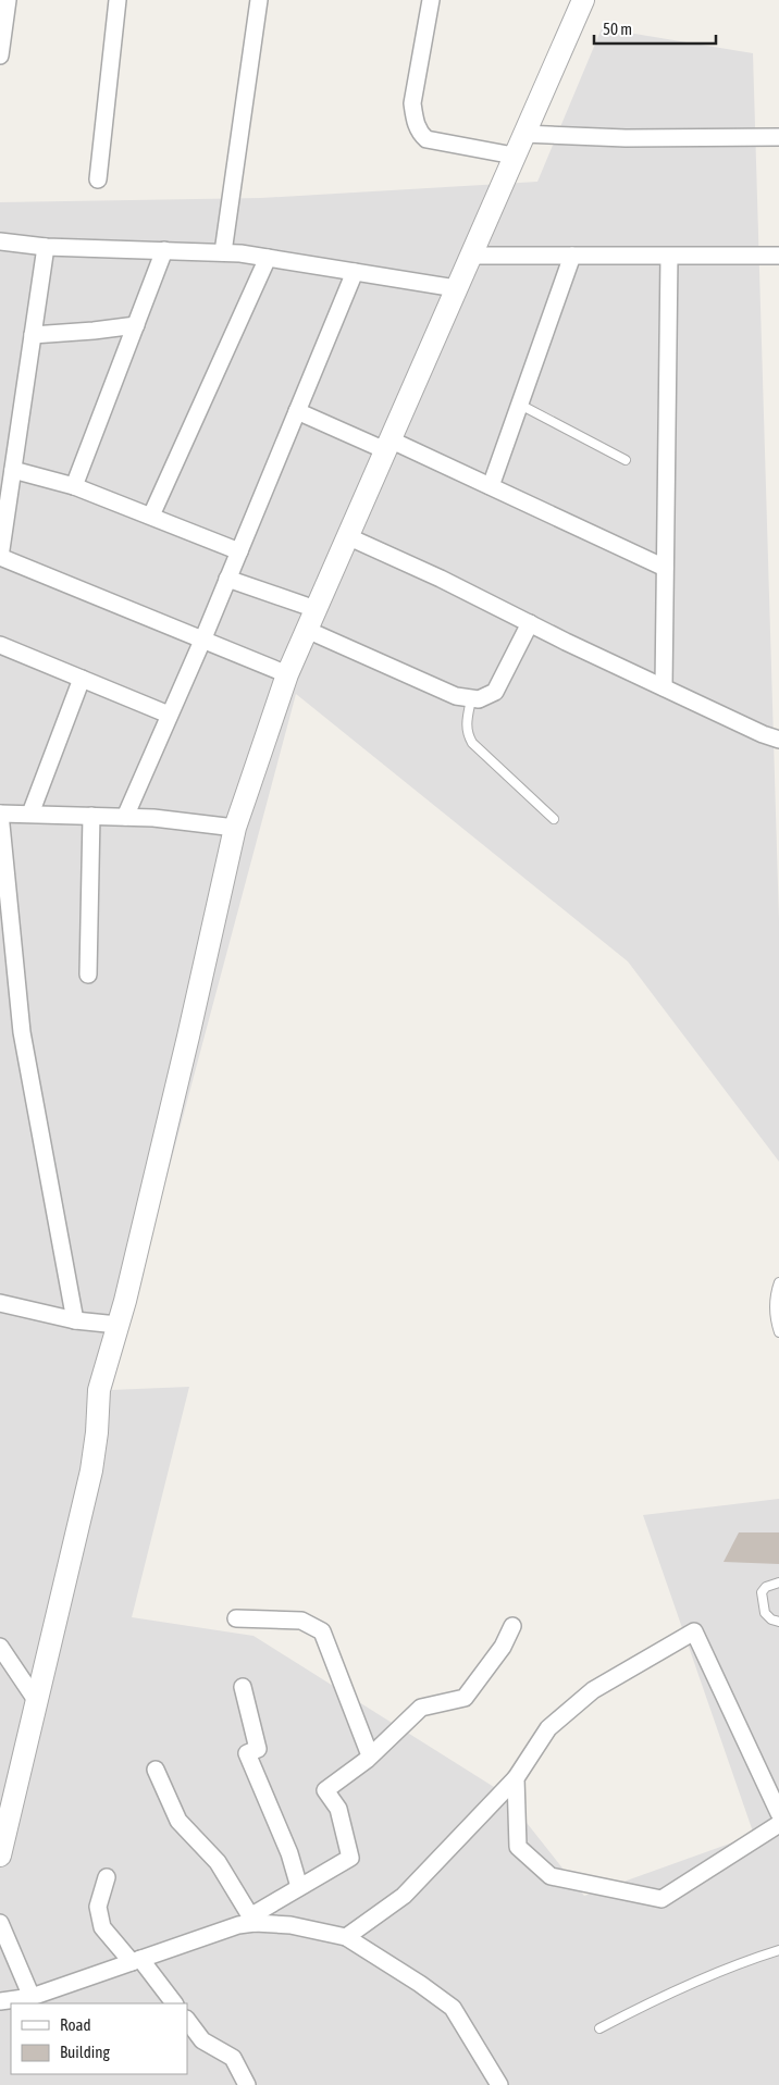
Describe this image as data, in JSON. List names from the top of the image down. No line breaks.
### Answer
{"legend":["Road","Building"],"scale_bar":"50 m"}
